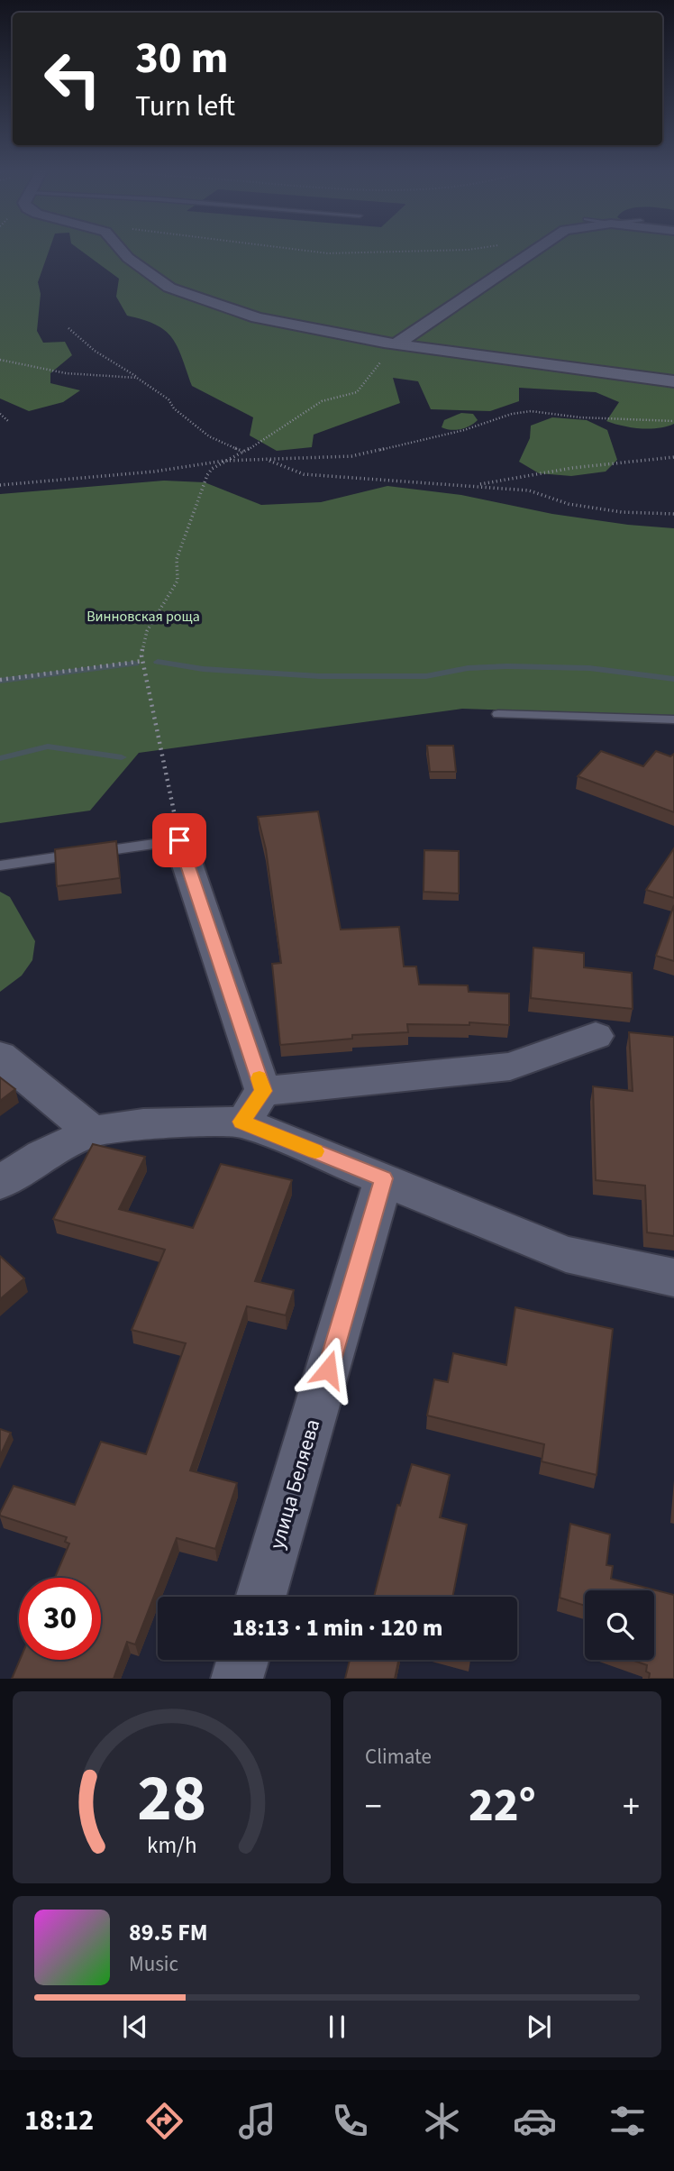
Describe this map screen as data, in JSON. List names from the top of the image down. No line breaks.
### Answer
{"streets":{"street":["улица Беляева"]},"parks":["Винновская роща"],"page":{"turn":["30 m","Turn left"],"limit":"30","trip":"18:13 · 1 min · 120 m","tile":"Climate","heat":["−","22°","+"],"song":["89.5 FM","Music"],"tabs":"18:12","gauge":["28","km/h"]}}
